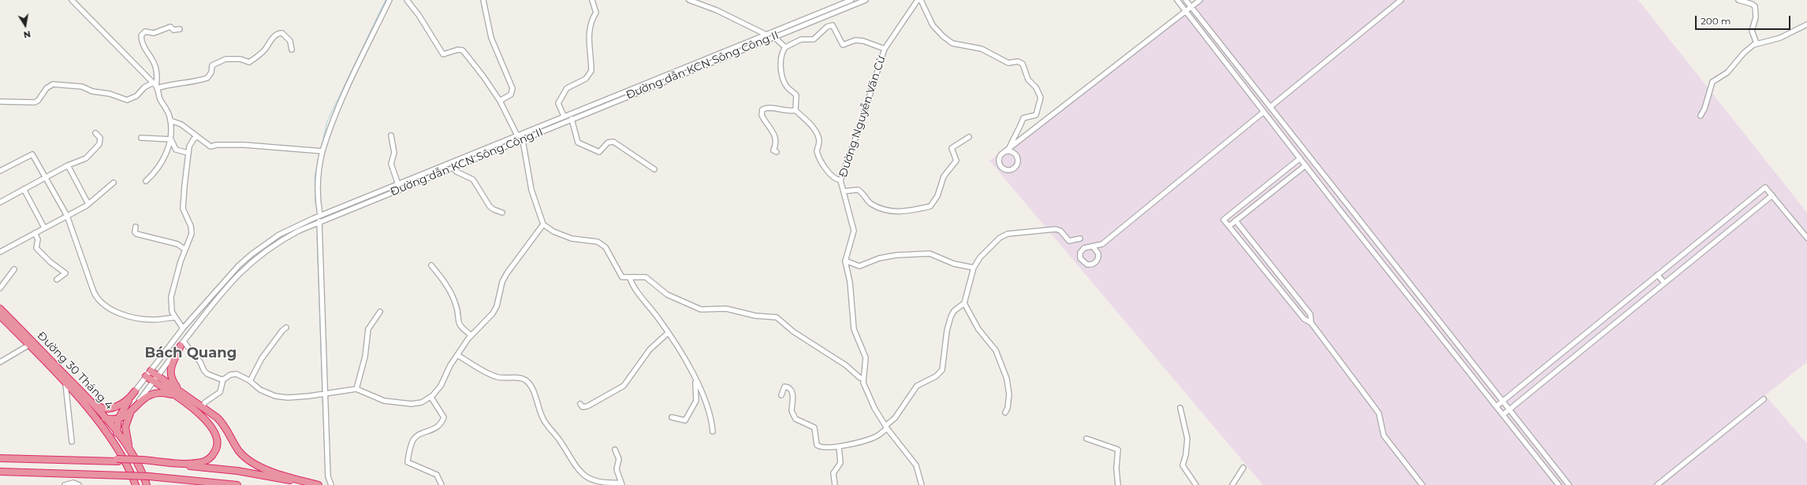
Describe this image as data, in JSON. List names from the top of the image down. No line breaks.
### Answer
{"streets":{"highway":["Đường 30 Tháng 4"],"street":["Đường dẫn KCN Sông Công II","Đường Nguyễn Văn Cừ"]},"crossings":[["Đường dẫn KCN Sông Công II","Đường 30 Tháng 4"]],"districts":["Bách Quang"],"scale_bar":"200 m","north":"bottom"}
